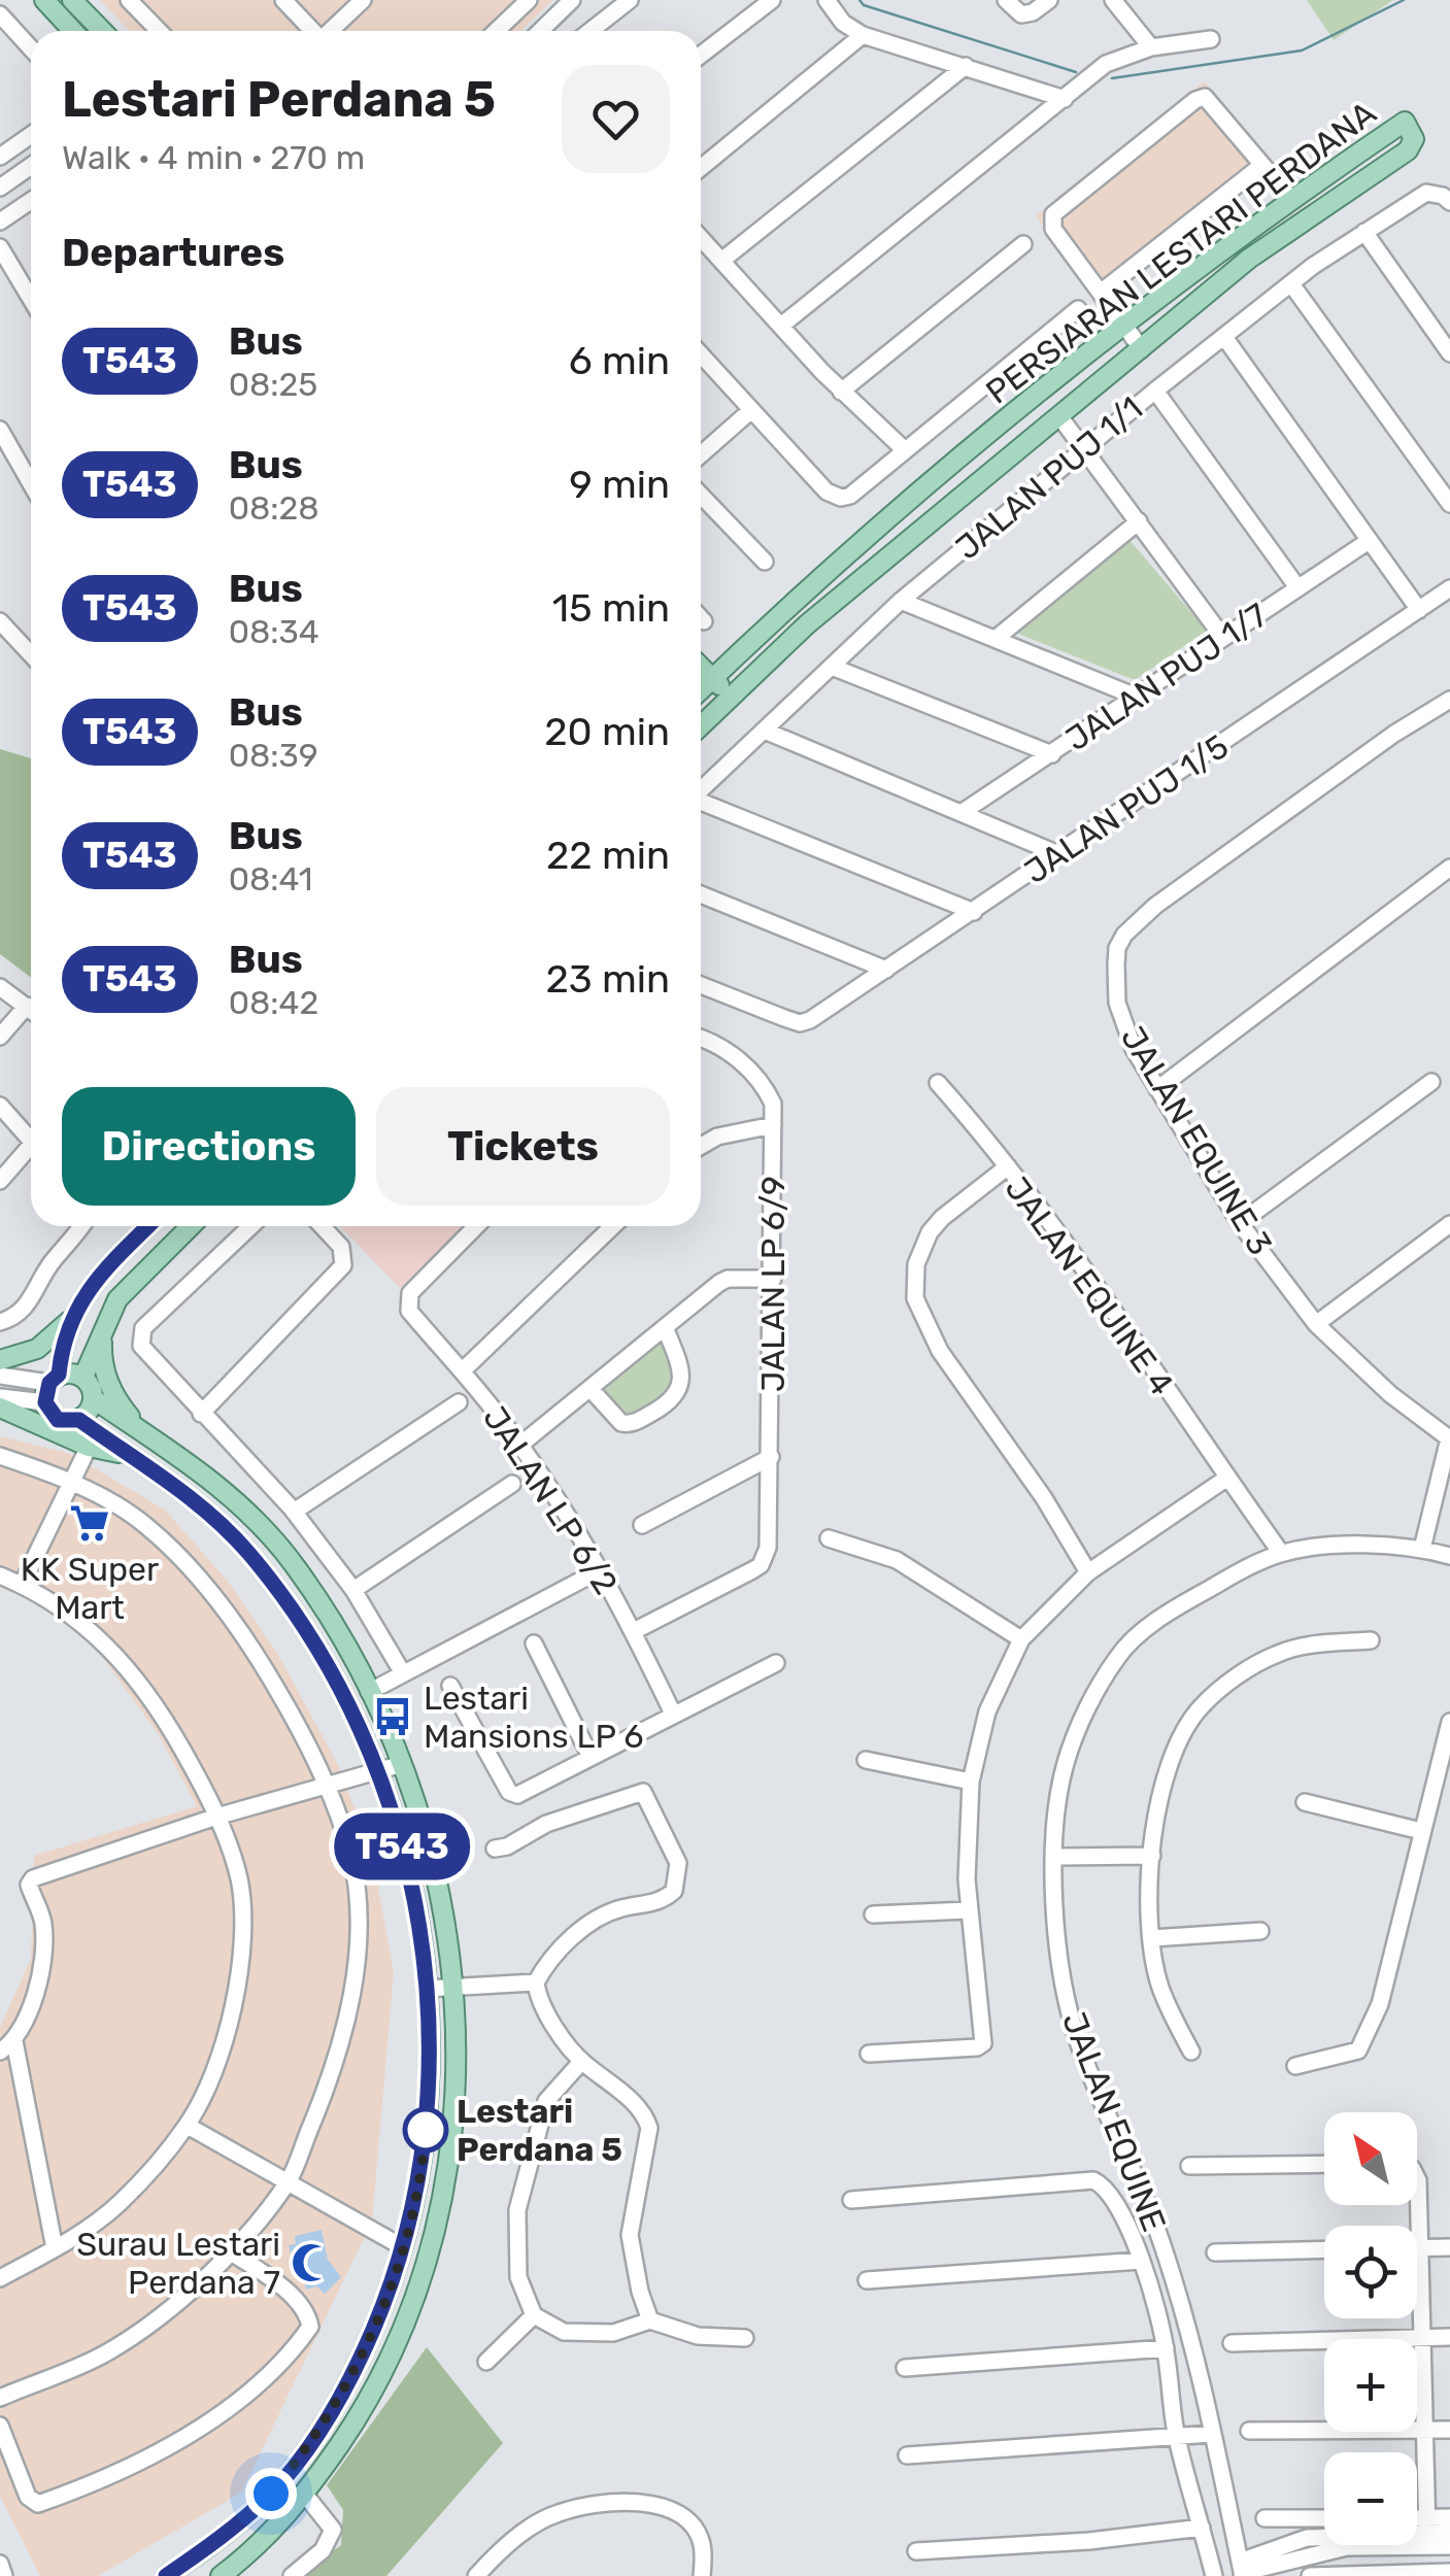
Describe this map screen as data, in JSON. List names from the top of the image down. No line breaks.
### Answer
{"streets":{"main road":["PERSIARAN LESTARI PERDANA"],"street":["JALAN PUJ 1/1","JALAN PUJ 1/7","JALAN PUJ 1/5","JALAN EQUINE 3","JALAN LP 6/9","JALAN EQUINE 4","JALAN LP 6/2","JALAN EQUINE"]},"crossings":[["JALAN EQUINE 3","JALAN EQUINE"],["JALAN LP 6/9","JALAN LP 6/2"],["JALAN EQUINE 4","JALAN EQUINE"]],"places":{"supermarket":["KK Super Mart"],"bus stop":["Lestari Mansions LP 6"],"other":["Lestari Perdana 5"],"mosque":["Surau Lestari Perdana 7"]},"lines":["bus line T543"],"north":"top left","page":{"on_map":"T543","heading":[["Lestari Perdana 5","Walk · 4 min · 270 m"],"Departures"],"list":[{"mark":"T543","name":"Bus","note":"08:25","value":"6 min"},{"mark":"T543","name":"Bus","note":"08:28","value":"9 min"},{"mark":"T543","name":"Bus","note":"08:34","value":"15 min"},{"mark":"T543","name":"Bus","note":"08:39","value":"20 min"},{"mark":"T543","name":"Bus","note":"08:41","value":"22 min"},{"mark":"T543","name":"Bus","note":"08:42","value":"23 min"}],"buttons":["Directions","Tickets"],"map_buttons":["+","−"]}}
